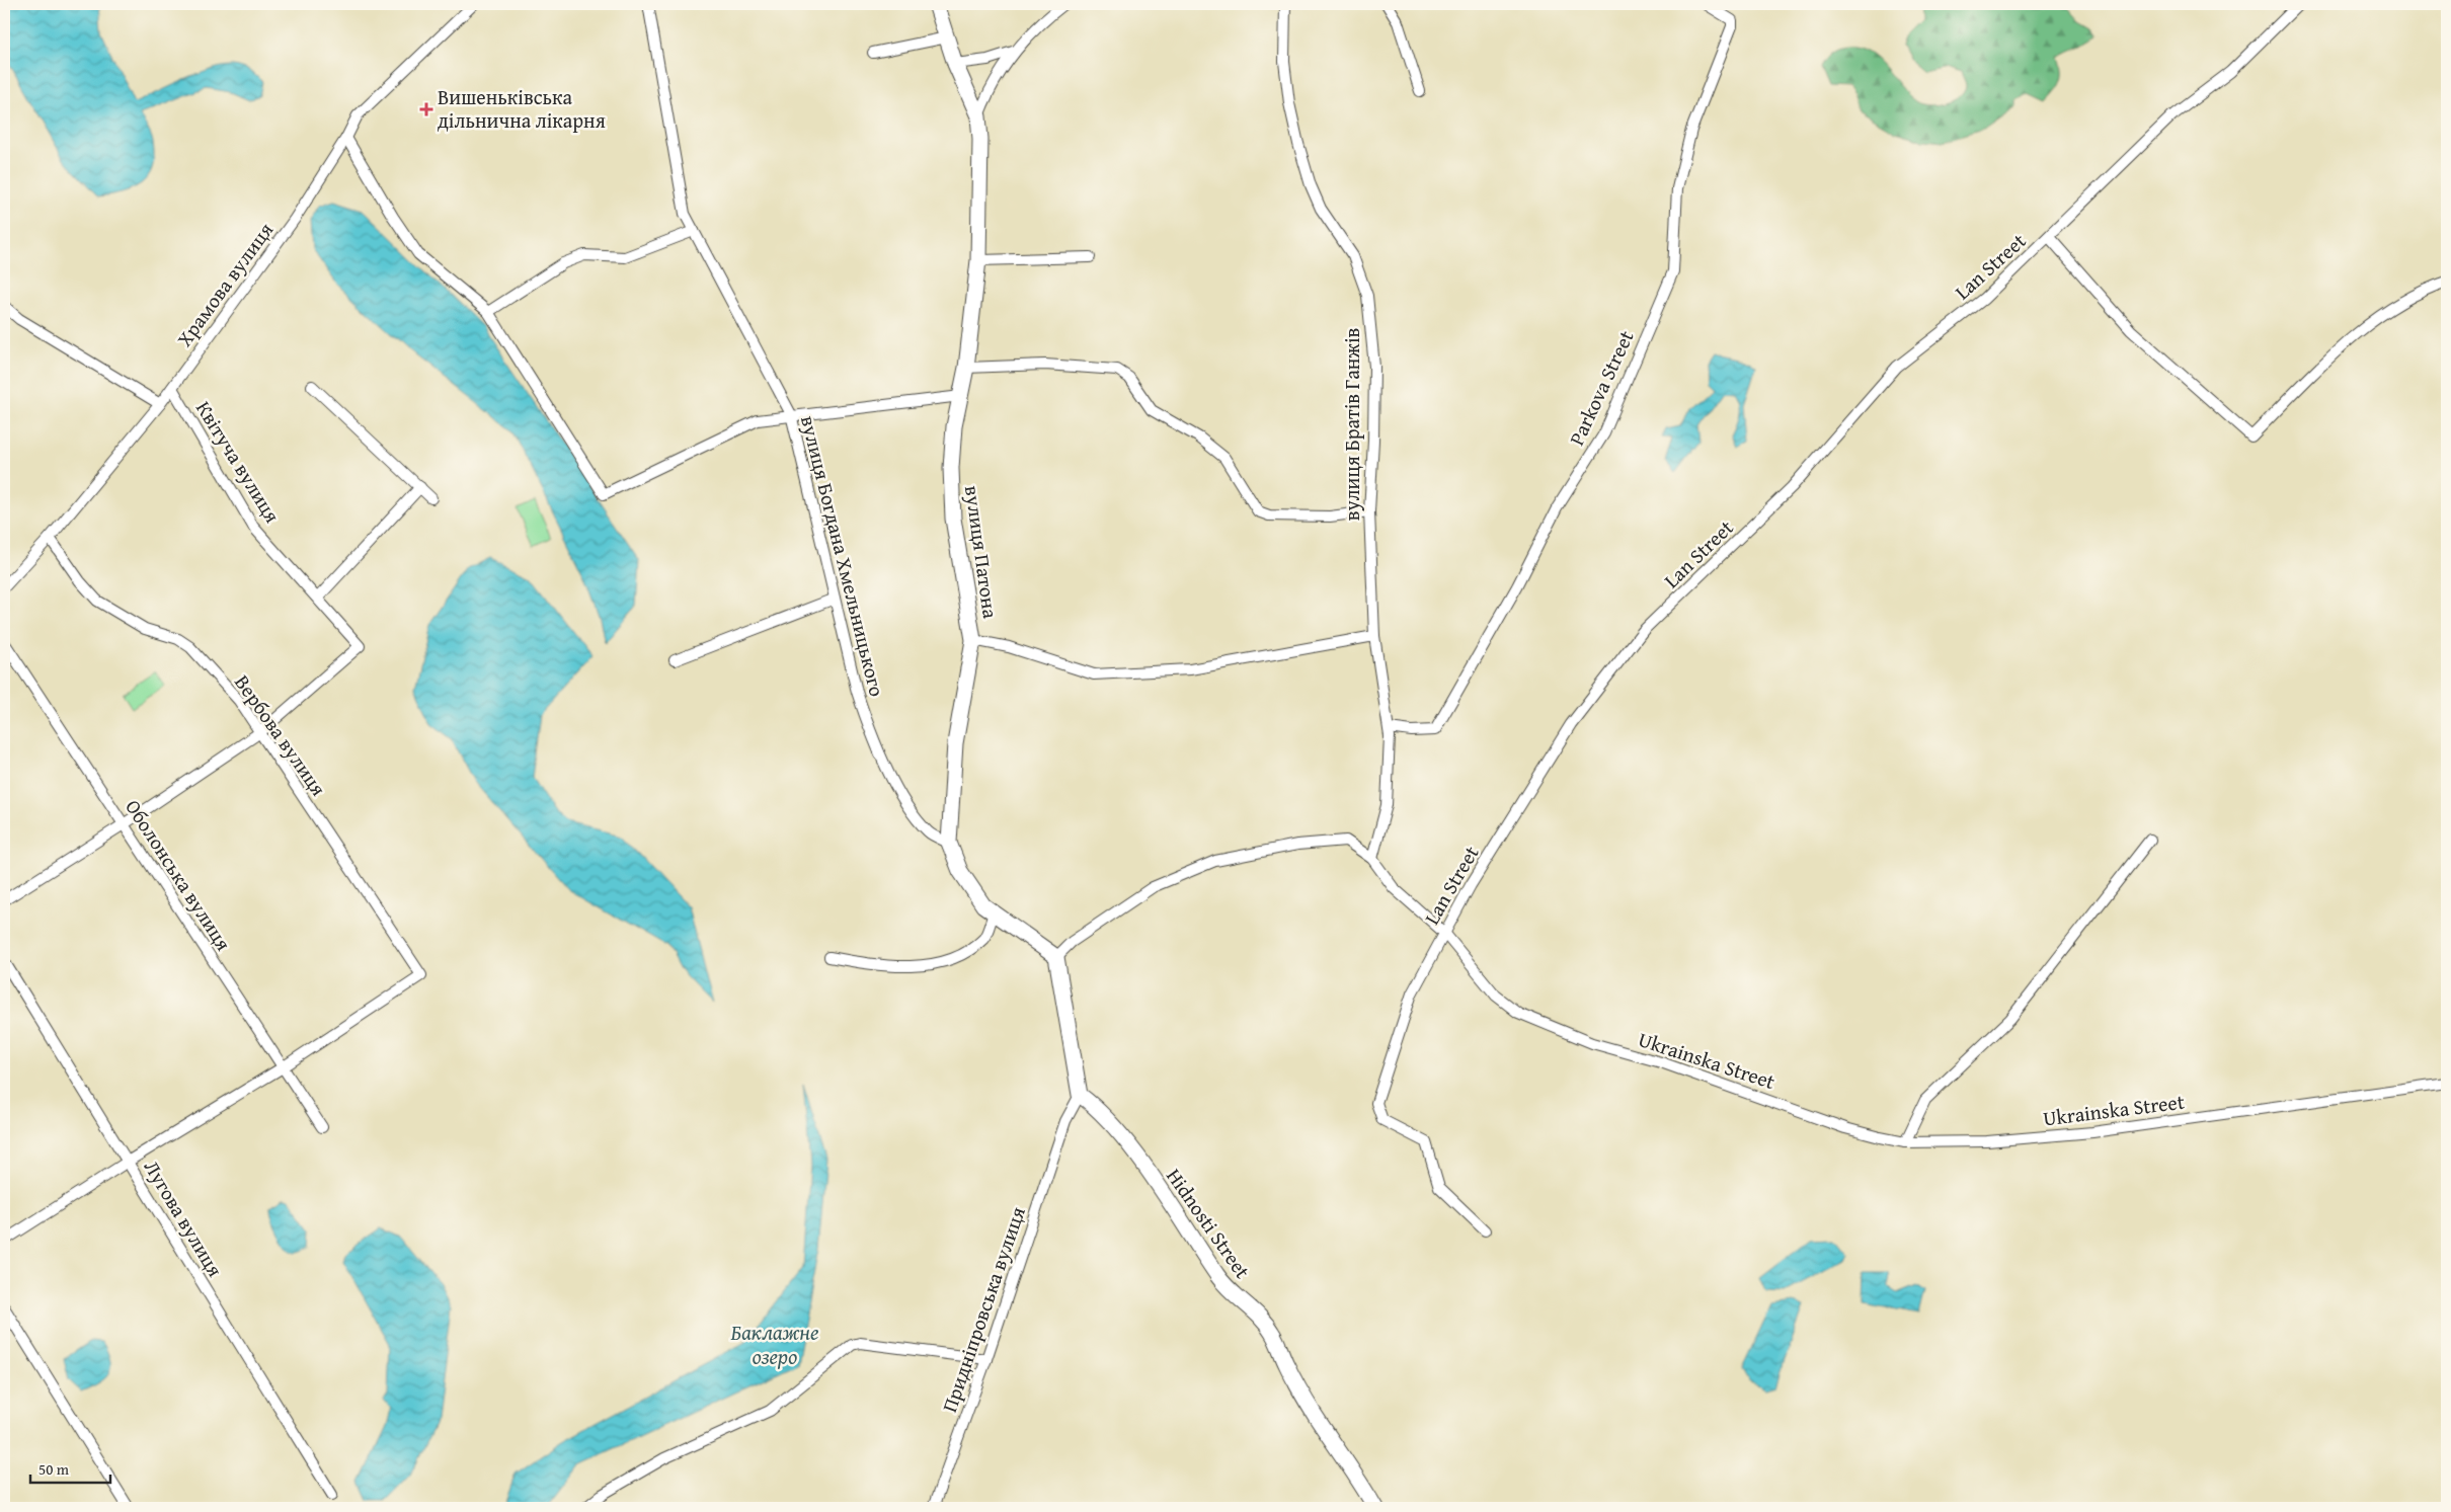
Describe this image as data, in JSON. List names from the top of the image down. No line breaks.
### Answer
{"streets":{"street":["Lan Street","Храмова вулиця","Parkova Street","вулиця Братів Ганжів","Квітуча вулиця","вулиця Патона","вулиця Богдана Хмельницького","Вербова вулиця","Оболонська вулиця","Ukrainska Street","Лугова вулиця","Hidnosti Street","Придніпровська вулиця"]},"crossings":[["Lan Street","Ukrainska Street"],["Храмова вулиця","Квітуча вулиця"],["Храмова вулиця","Вербова вулиця"],["Parkova Street","вулиця Братів Ганжів"],["вулиця Братів Ганжів","Ukrainska Street"],["Квітуча вулиця","Вербова вулиця"],["вулиця Патона","вулиця Богдана Хмельницького"],["Вербова вулиця","Оболонська вулиця"],["Hidnosti Street","Придніпровська вулиця"]],"water":["Баклажне озеро"],"places":{"health":["Вишеньківська дільнична лікарня"]},"scale_bar":"50 m"}
